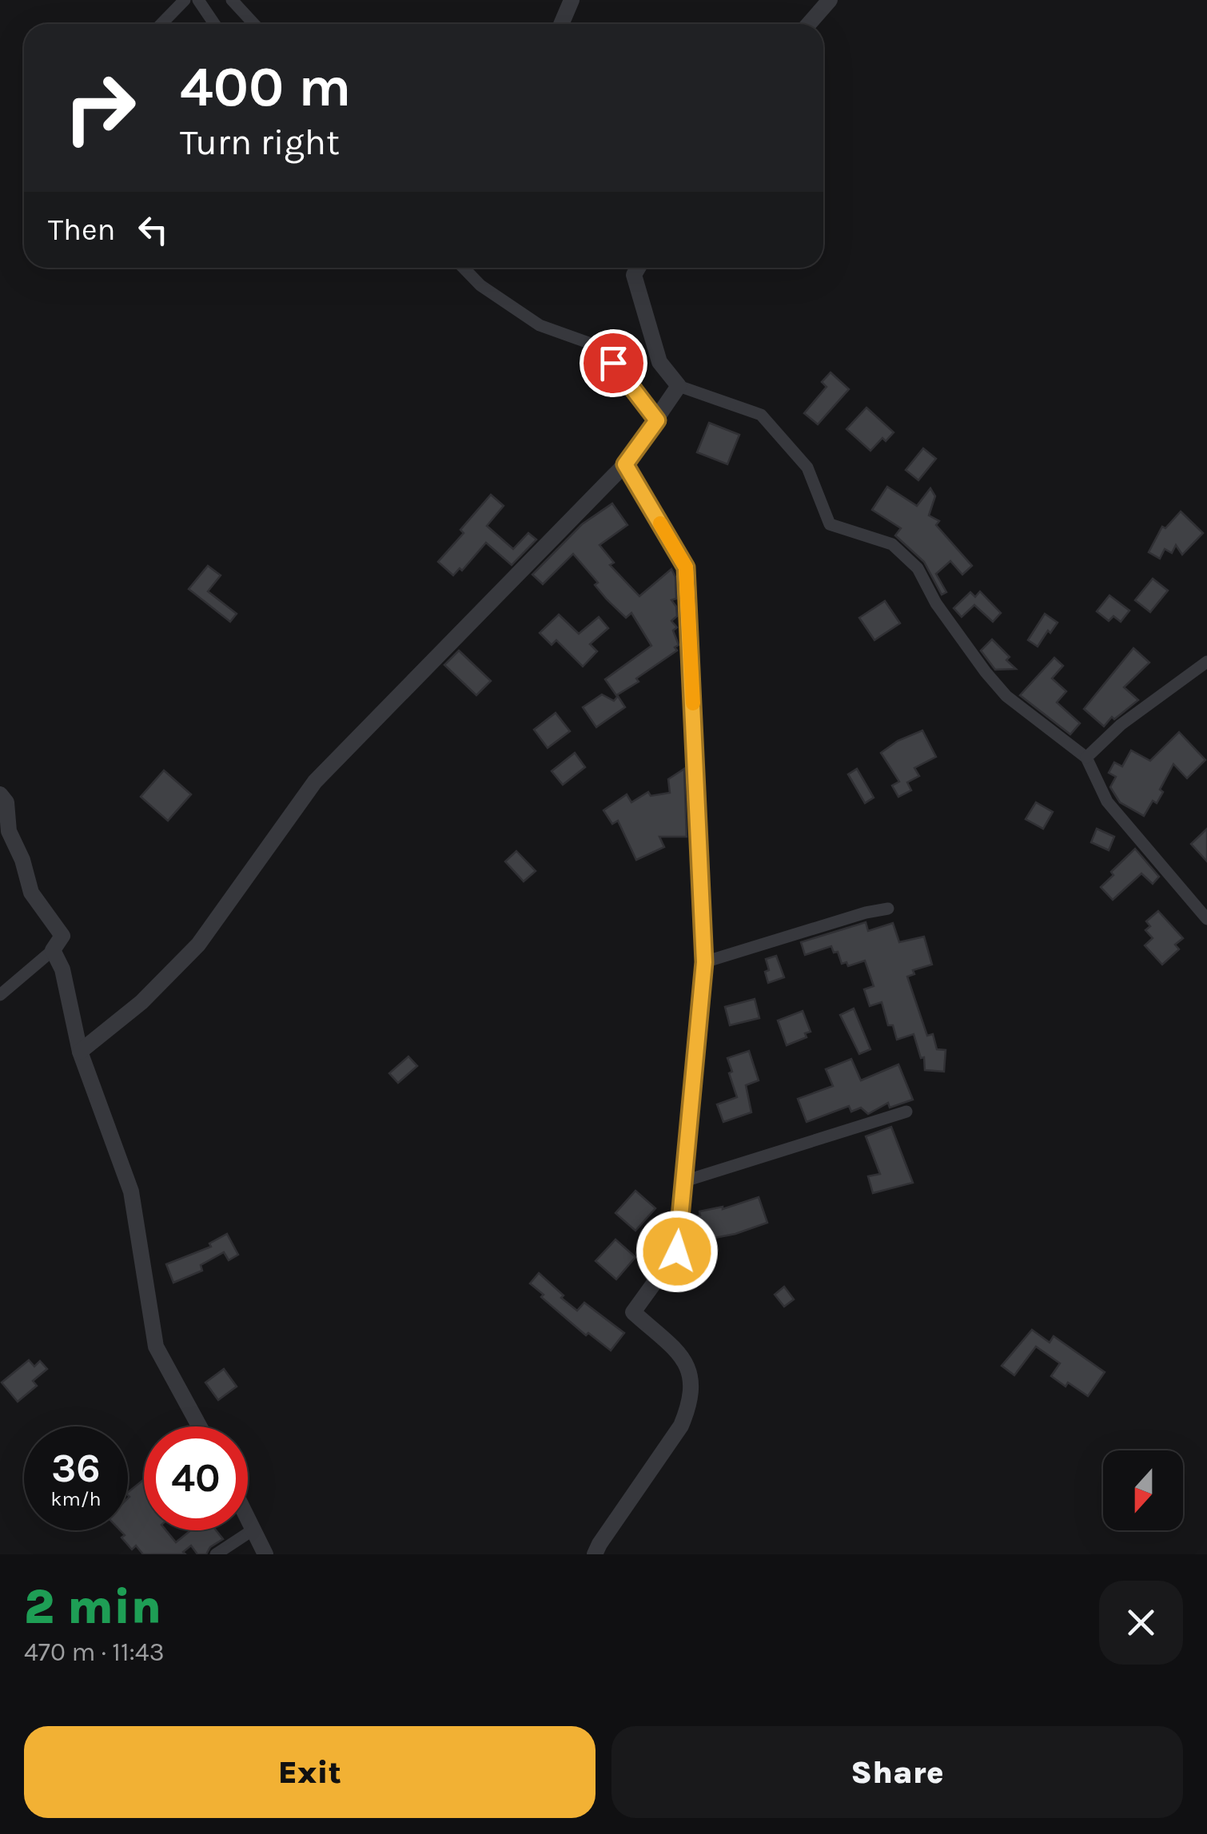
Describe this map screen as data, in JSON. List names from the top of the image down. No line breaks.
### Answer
{"north":"bottom","page":{"turn":["400 m","Turn right"],"then":"Then","speed":"36 km/h","limit":"40","heading":["2 min","470 m · 11:43"],"buttons":["Exit","Share"]}}
